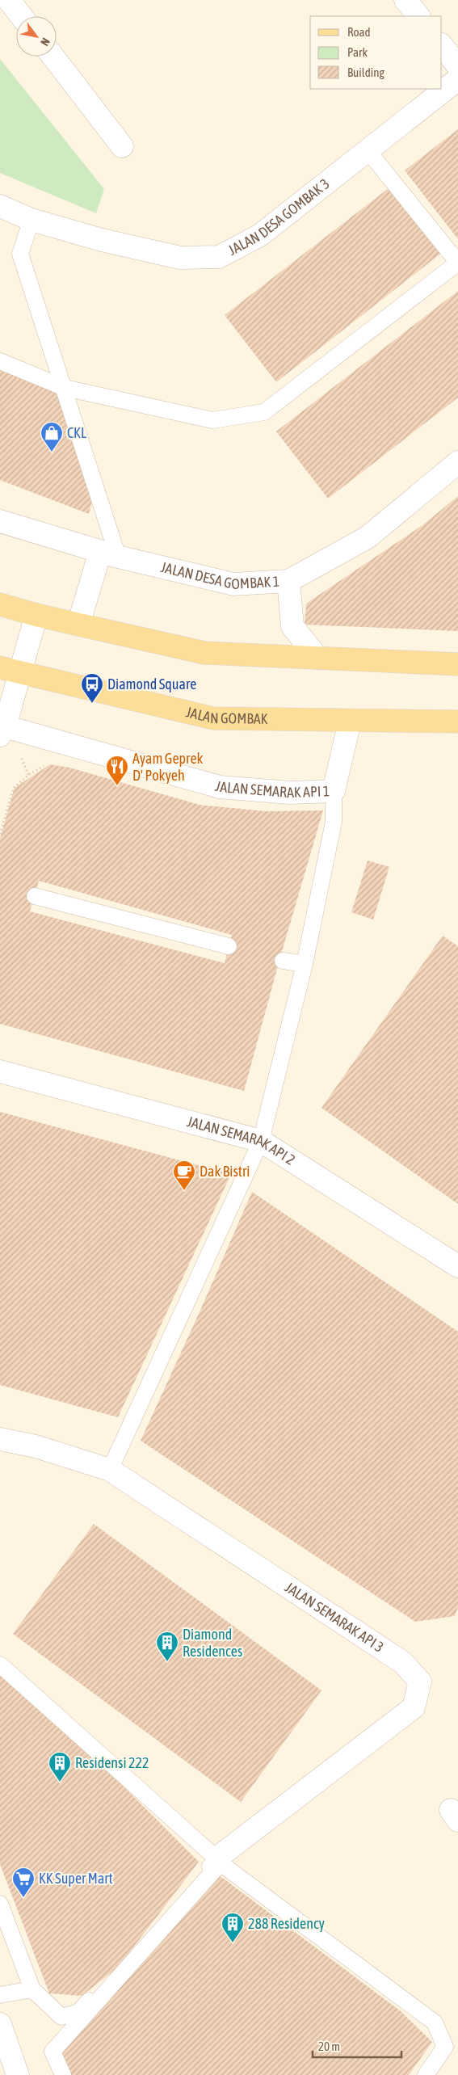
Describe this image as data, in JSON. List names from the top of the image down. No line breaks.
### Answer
{"streets":{"main road":["JALAN GOMBAK"],"street":["JALAN DESA GOMBAK 3","JALAN DESA GOMBAK 1","JALAN SEMARAK API 1","JALAN SEMARAK API 2","JALAN SEMARAK API 3"]},"crossings":[["JALAN GOMBAK","JALAN SEMARAK API 1"]],"places":{"shop":["CKL"],"bus stop":["Diamond Square"],"restaurant":["Ayam Geprek D' Pokyeh"],"cafe":["Dak Bistri"],"building":["Diamond Residences","Residensi 222","288 Residency"],"supermarket":["KK Super Mart"]},"legend":["Road","Park","Building"],"scale_bar":"20 m","north":"bottom right"}
